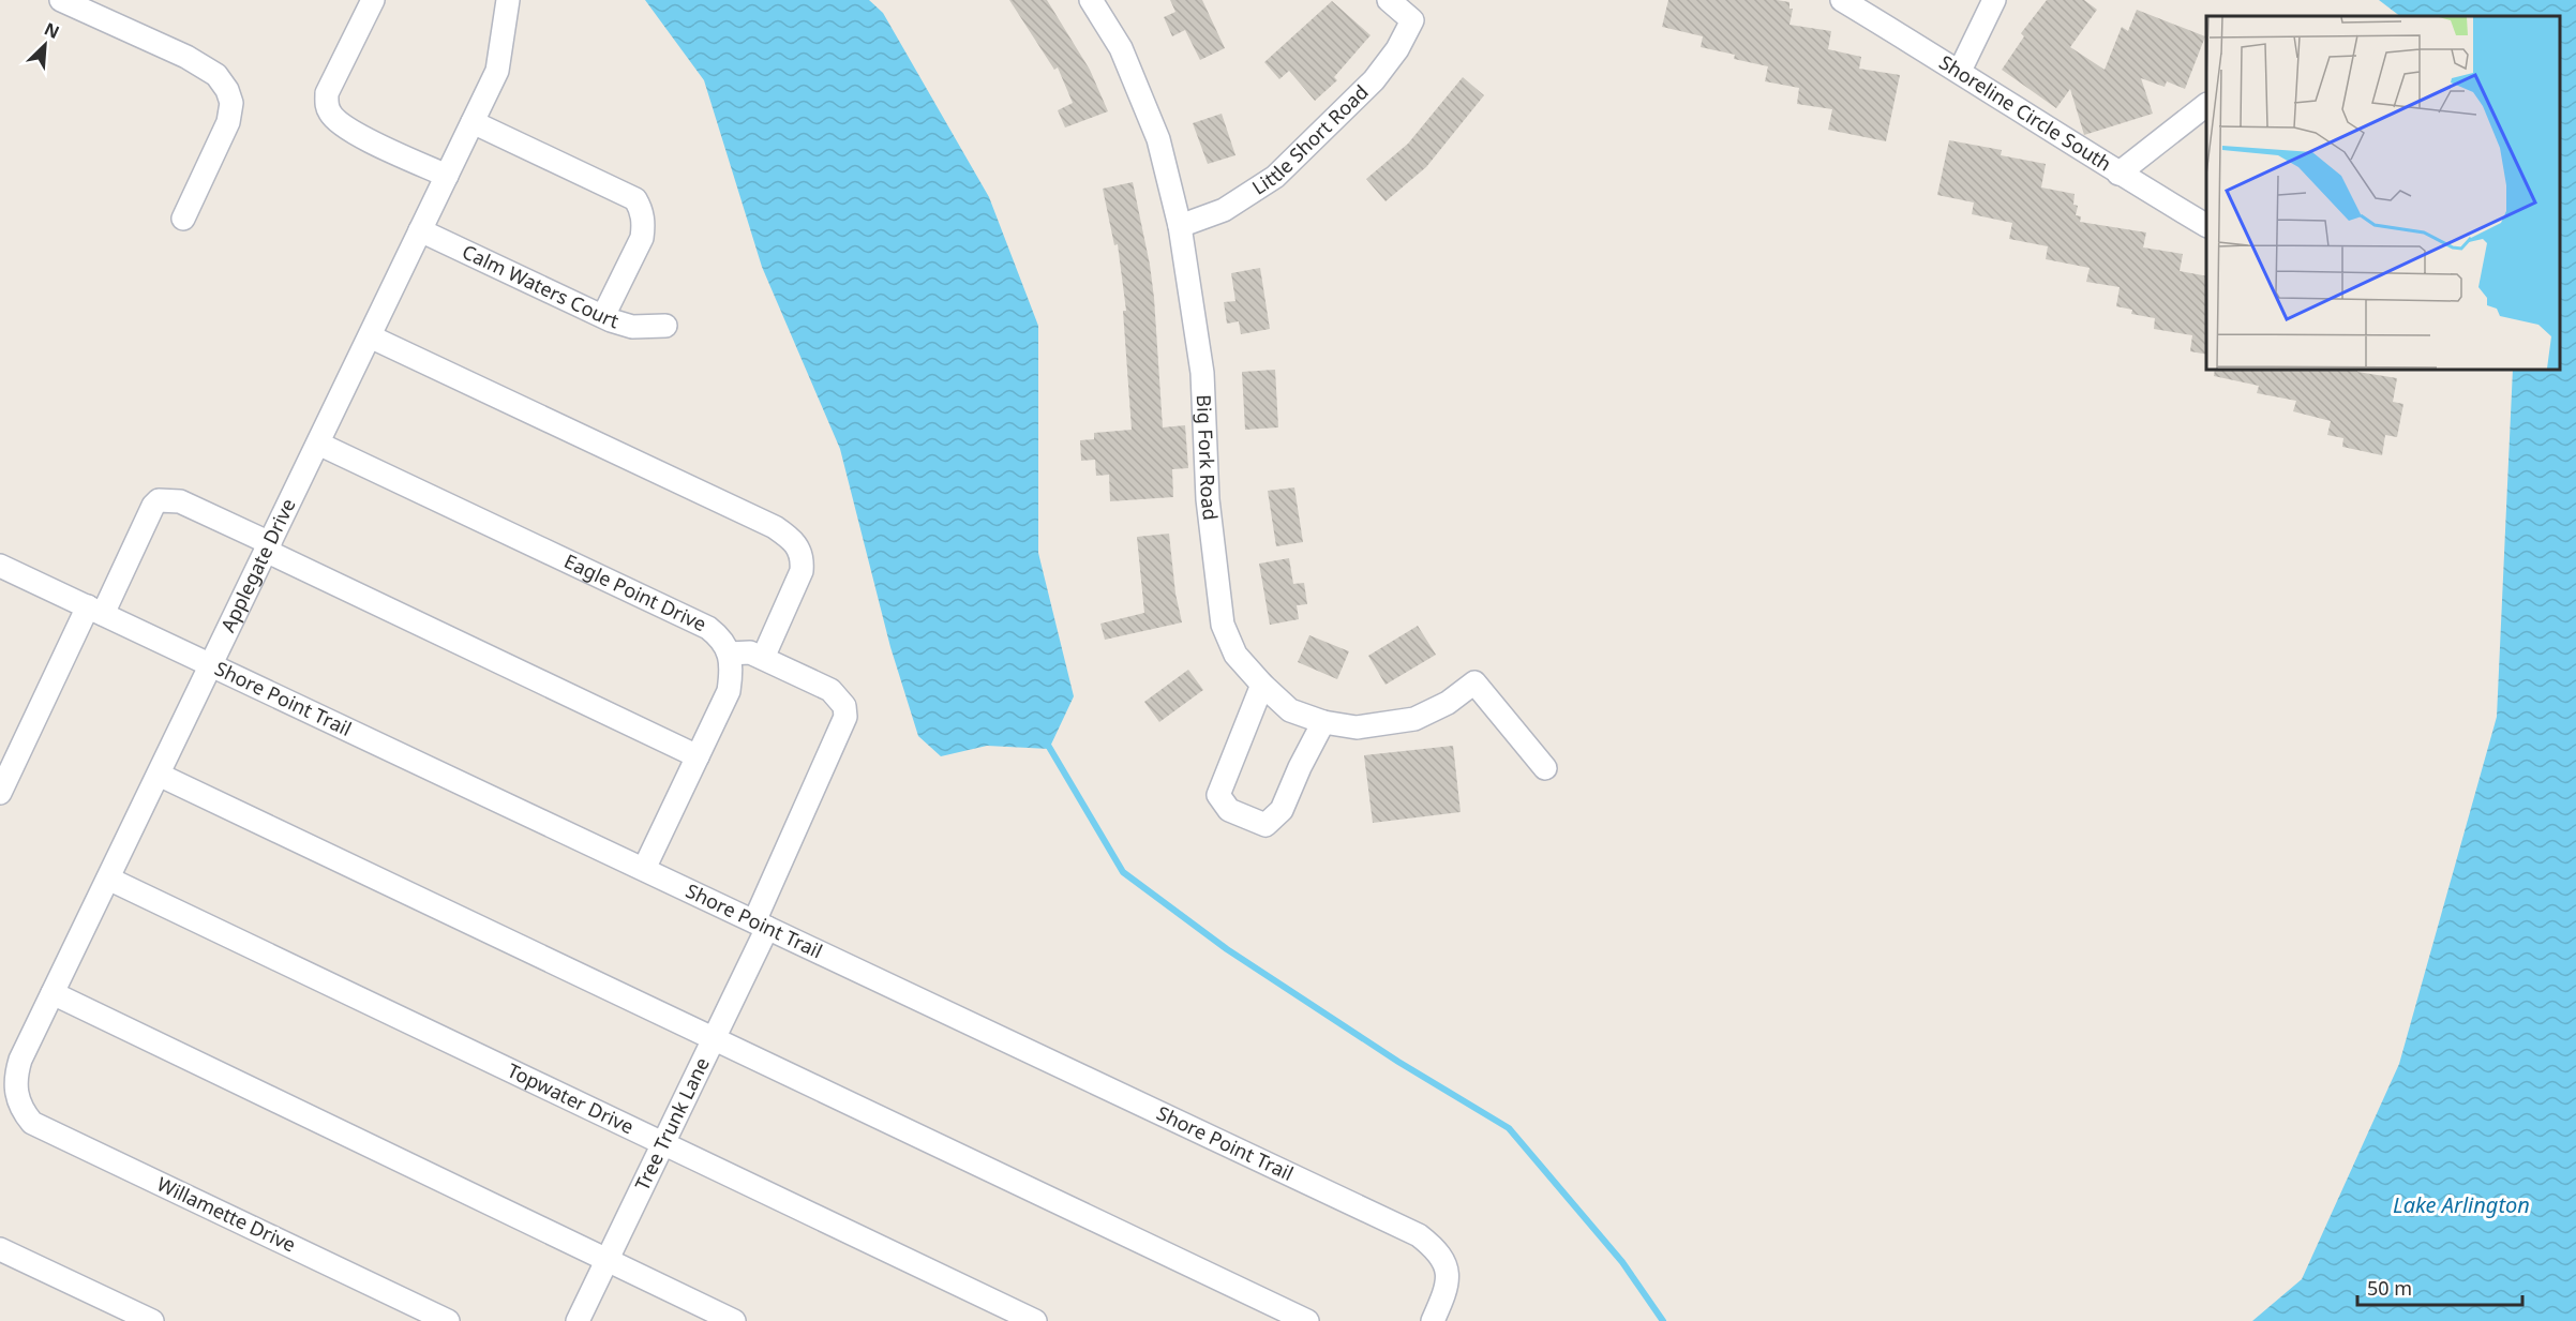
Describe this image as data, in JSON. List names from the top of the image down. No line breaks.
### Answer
{"streets":{"street":["Shoreline Circle South","Little Short Road","Calm Waters Court","Big Fork Road","Applegate Drive","Eagle Point Drive","Shore Point Trail","Topwater Drive","Tree Trunk Lane","Willamette Drive"]},"crossings":[["Little Short Road","Big Fork Road"],["Calm Waters Court","Applegate Drive"],["Applegate Drive","Eagle Point Drive"],["Applegate Drive","Shore Point Trail"],["Applegate Drive","Topwater Drive"],["Applegate Drive","Willamette Drive"],["Shore Point Trail","Tree Trunk Lane"],["Topwater Drive","Tree Trunk Lane"]],"water":["Lake Arlington"],"scale_bar":"50 m","north":"top right"}
